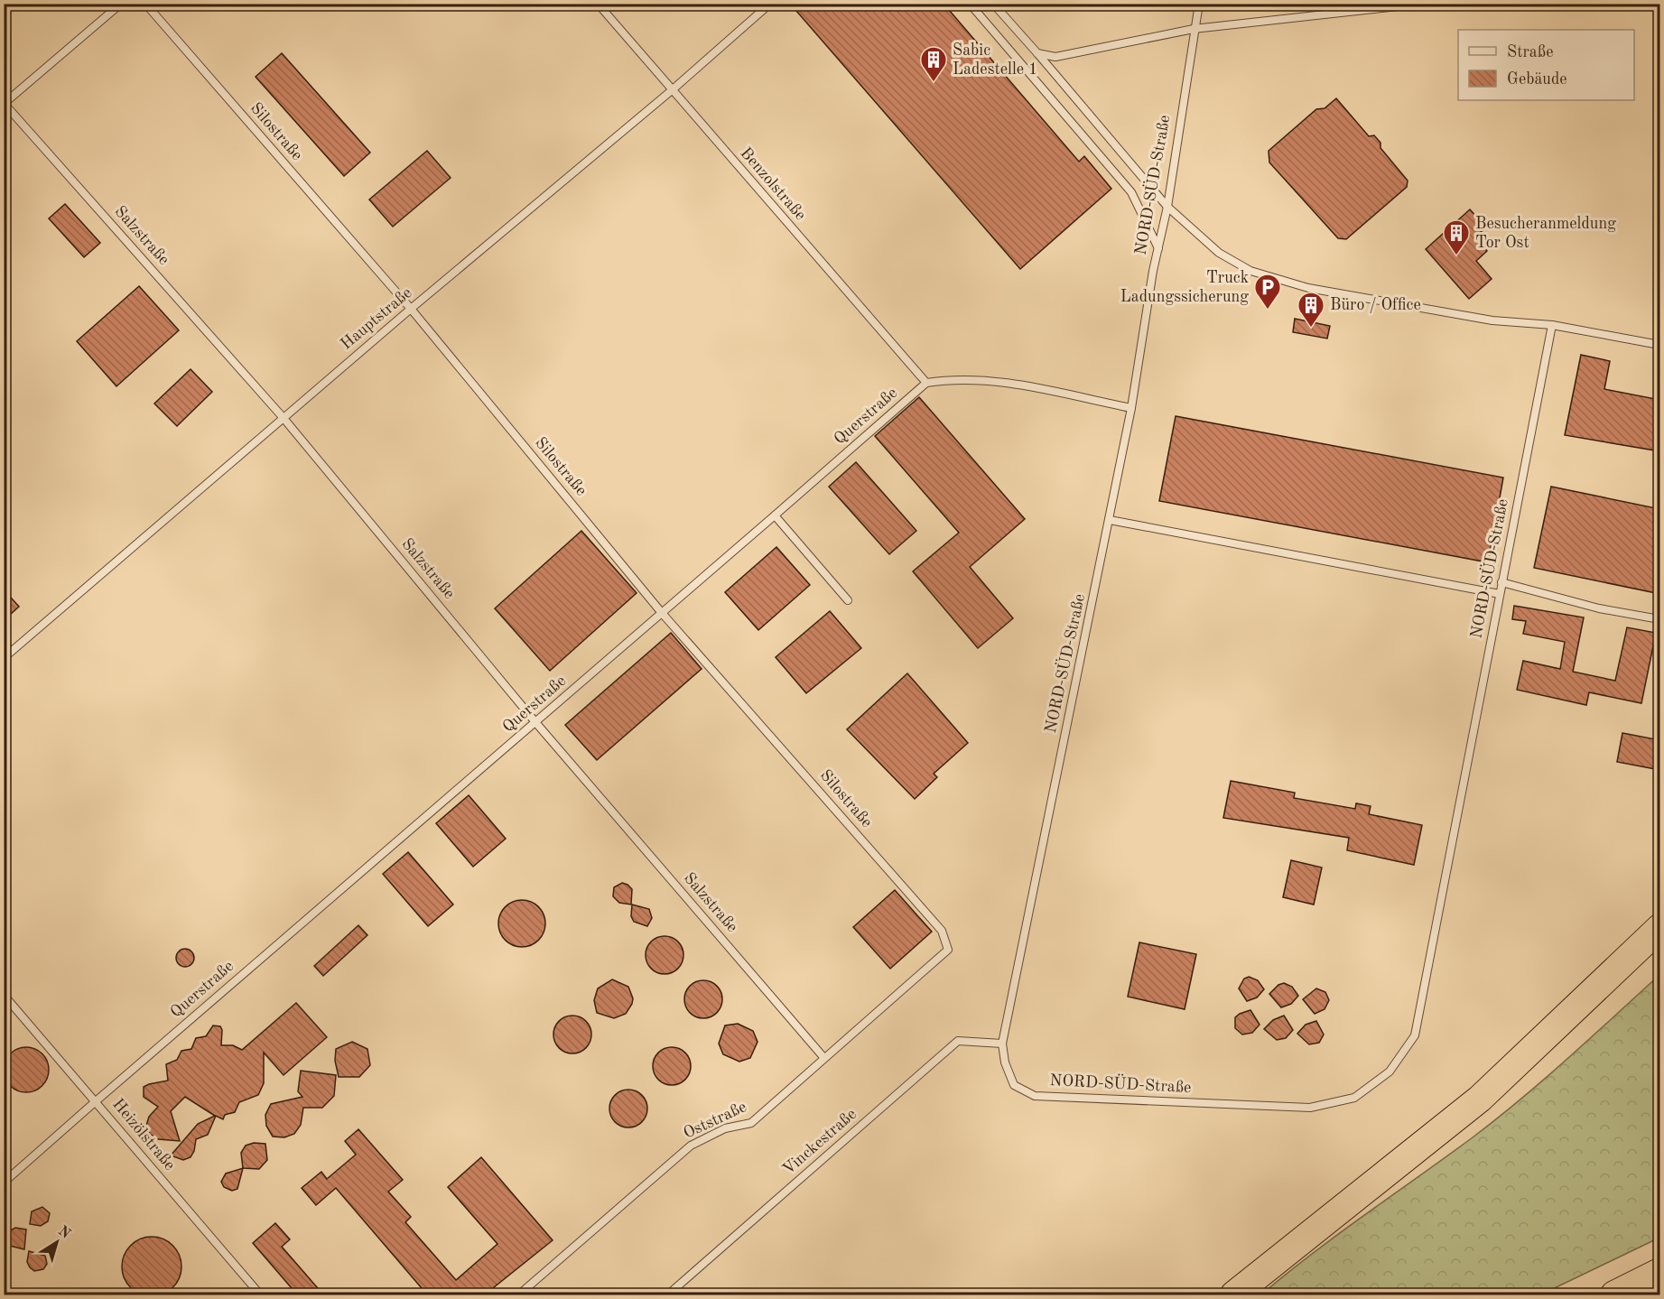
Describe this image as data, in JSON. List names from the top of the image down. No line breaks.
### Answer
{"streets":{"lane":["Silostraße","Benzolstraße","NORD-SÜD-Straße","Salzstraße","Hauptstraße","Querstraße","Oststraße","Heizölstraße","Vinckestraße"]},"crossings":[["Silostraße","Hauptstraße"],["Silostraße","Querstraße"],["Silostraße","Oststraße"],["Benzolstraße","Hauptstraße"],["Benzolstraße","Querstraße"],["NORD-SÜD-Straße","Vinckestraße"],["Salzstraße","Hauptstraße"],["Salzstraße","Querstraße"],["Salzstraße","Oststraße"],["Querstraße","Heizölstraße"]],"places":{"building":["Sabic Ladestelle 1","Besucheranmeldung Tor Ost","Büro / Office"],"parking":["Truck Ladungssicherung"]},"legend":["Straße","Gebäude"],"north":"top right"}
